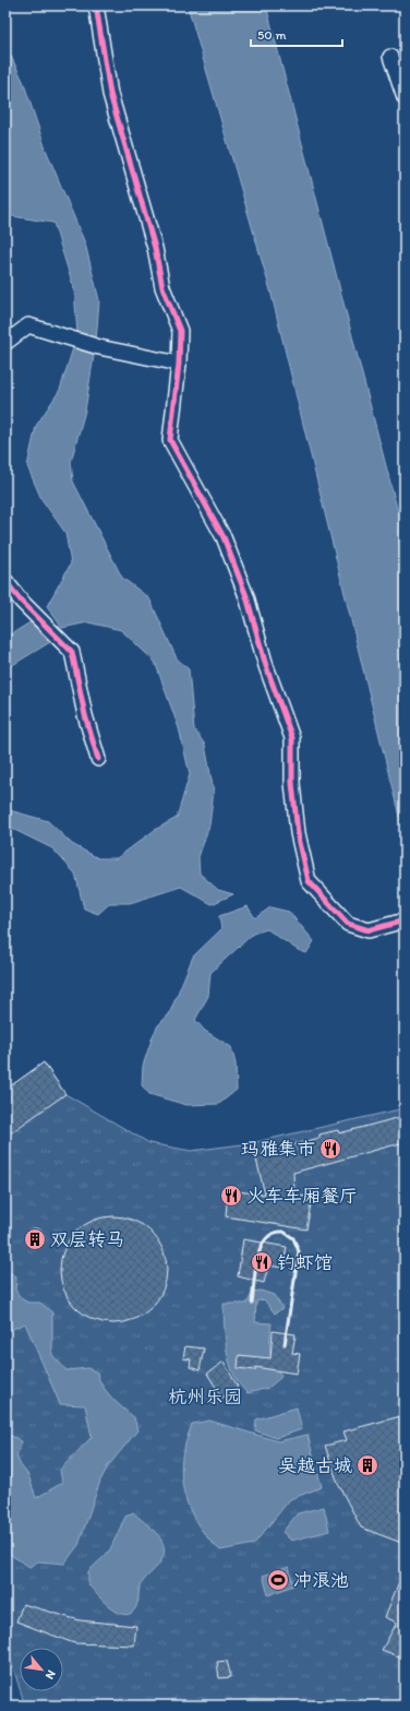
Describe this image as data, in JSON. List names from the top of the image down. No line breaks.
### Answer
{"parks":["杭州乐园"],"places":{"restaurant":["玛雅集市","火车车厢餐厅","钓虾馆"],"building":["双层转马","吴越古城"],"sports":["冲浪池"]},"scale_bar":"50 m","north":"bottom right"}
